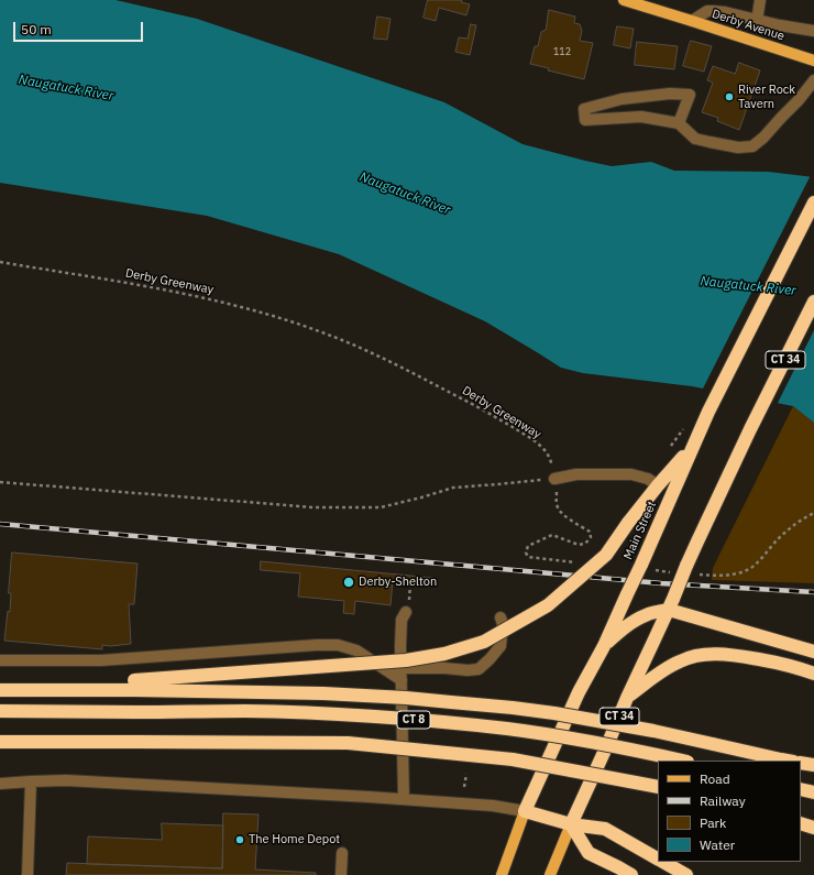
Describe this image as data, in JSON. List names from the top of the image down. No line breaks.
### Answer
{"streets":{"highway":["CT 34","Main Street","CT 8"],"main road":["Derby Avenue"],"path":["Derby Greenway"]},"water":["Naugatuck River"],"places":["River Rock Tavern","Derby-Shelton","The Home Depot"],"house_numbers":["112"],"legend":["Road","Railway","Park","Water"],"scale_bar":"50 m"}
